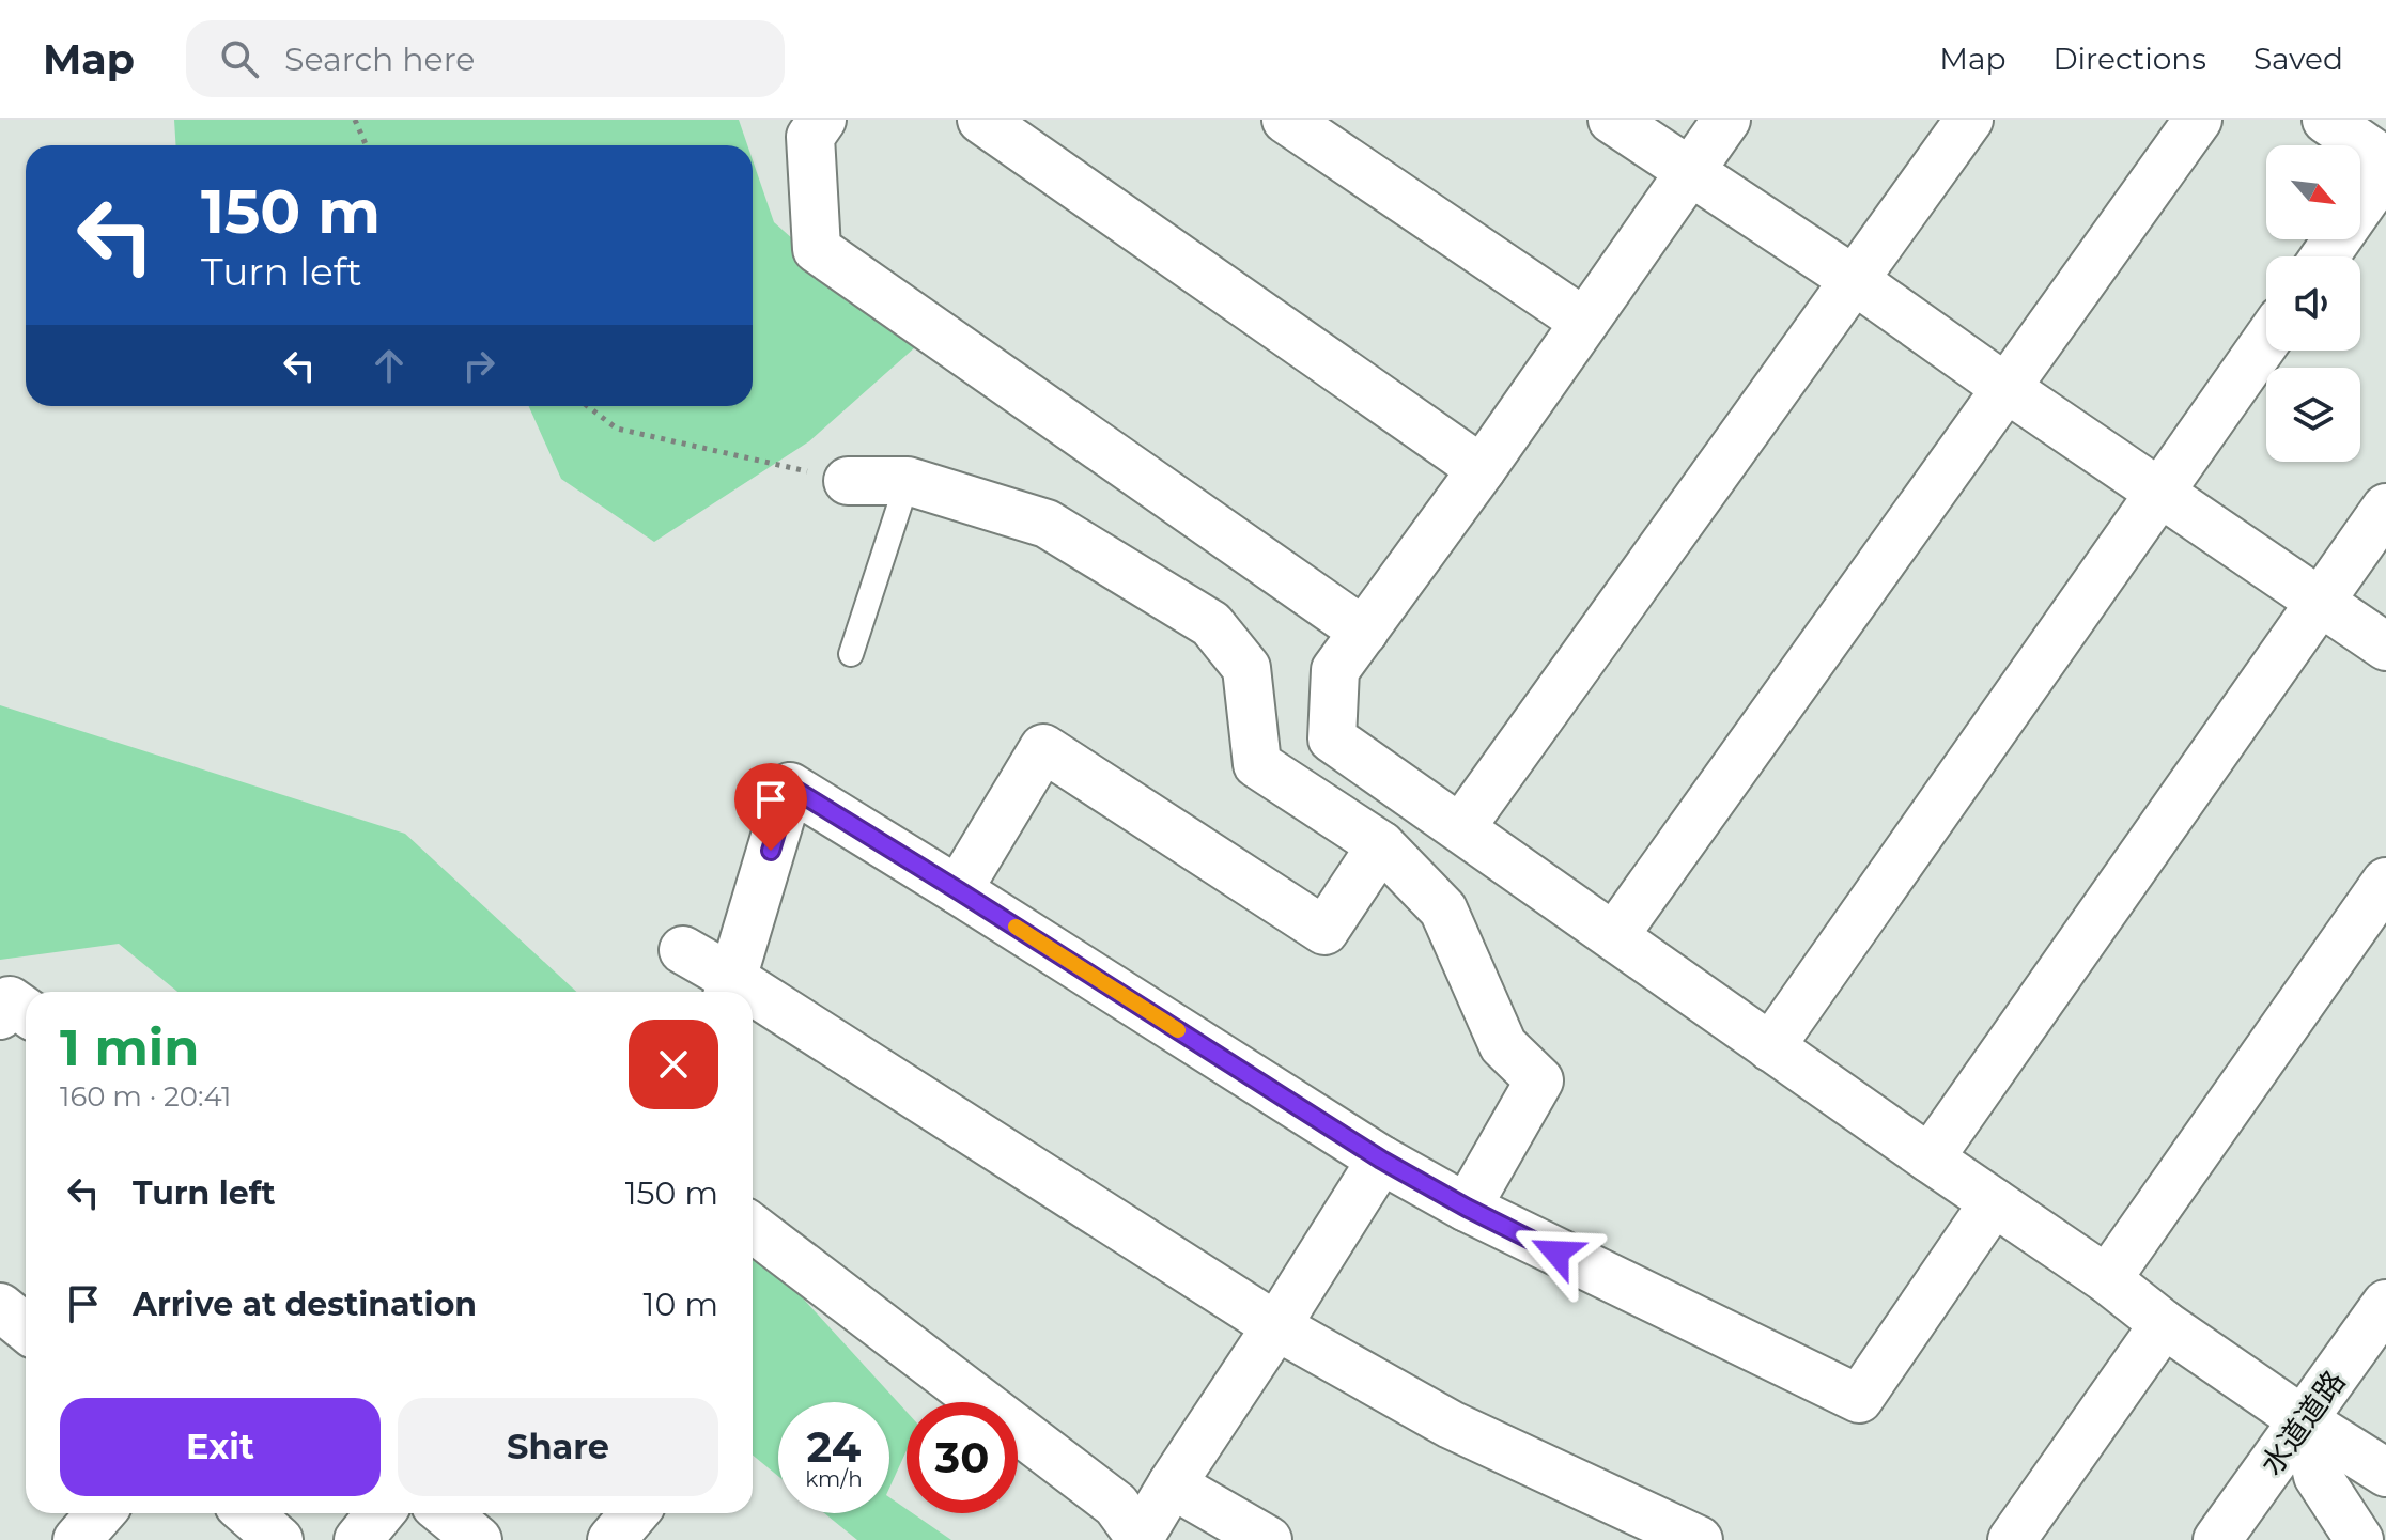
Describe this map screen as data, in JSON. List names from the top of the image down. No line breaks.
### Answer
{"streets":{"street":["水道道路"]},"north":"bottom right","page":{"header":"Map","search":"Search here","nav":["Map","Directions","Saved"],"turn":["150 m","Turn left"],"heading":["1 min","160 m · 20:41"],"list":[{"name":"Turn left","value":"150 m"},{"name":"Arrive at destination","value":"10 m"}],"buttons":["Exit","Share"],"speed":"24 km/h","limit":"30"}}
